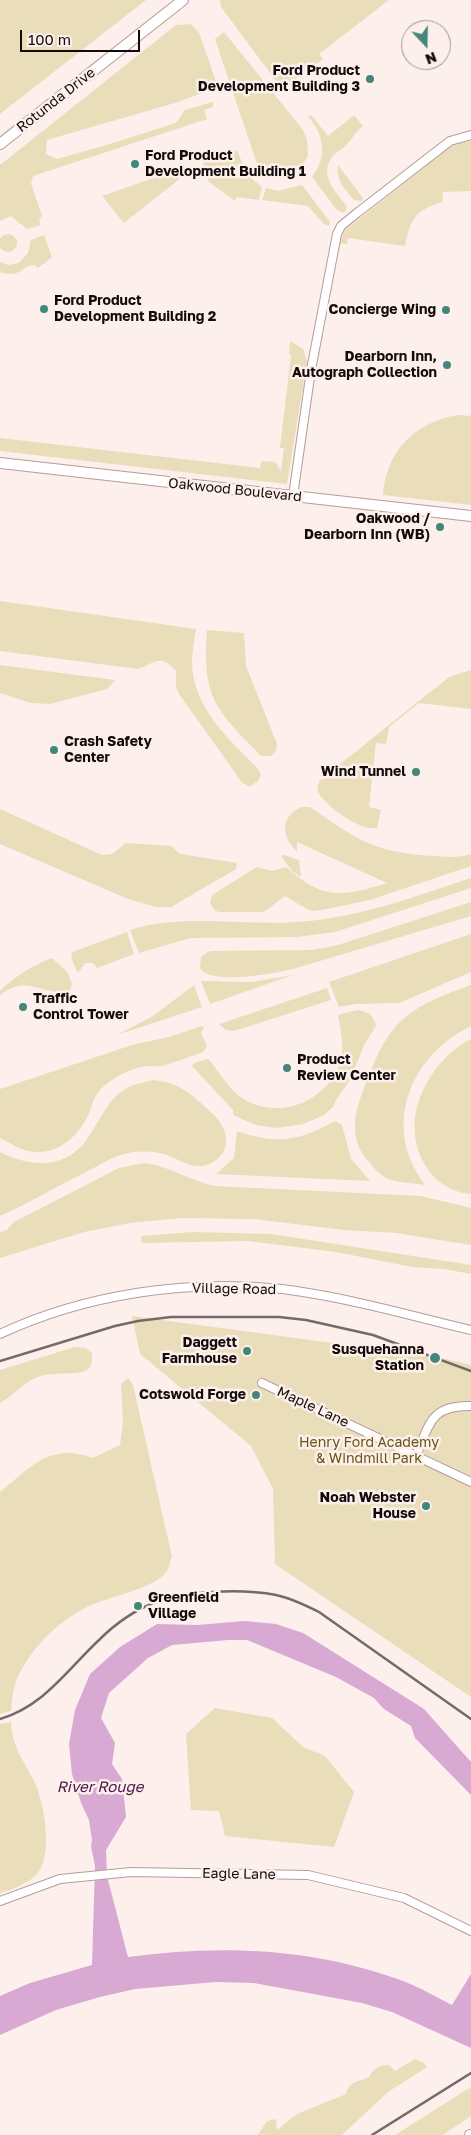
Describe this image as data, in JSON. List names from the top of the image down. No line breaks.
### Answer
{"streets":{"main road":["Rotunda Drive","Oakwood Boulevard"],"street":["Village Road","Maple Lane","Eagle Lane"]},"water":["River Rouge"],"parks":["Henry Ford Academy & Windmill Park"],"places":["Ford Product Development Building 3","Ford Product Development Building 1","Ford Product Development Building 2","Concierge Wing","Dearborn Inn, Autograph Collection","Oakwood / Dearborn Inn (WB)","Crash Safety Center","Wind Tunnel","Traffic Control Tower","Product Review Center","Daggett Farmhouse","Susquehanna Station","Cotswold Forge","Noah Webster House","Greenfield Village"],"scale_bar":"100 m","north":"bottom"}
